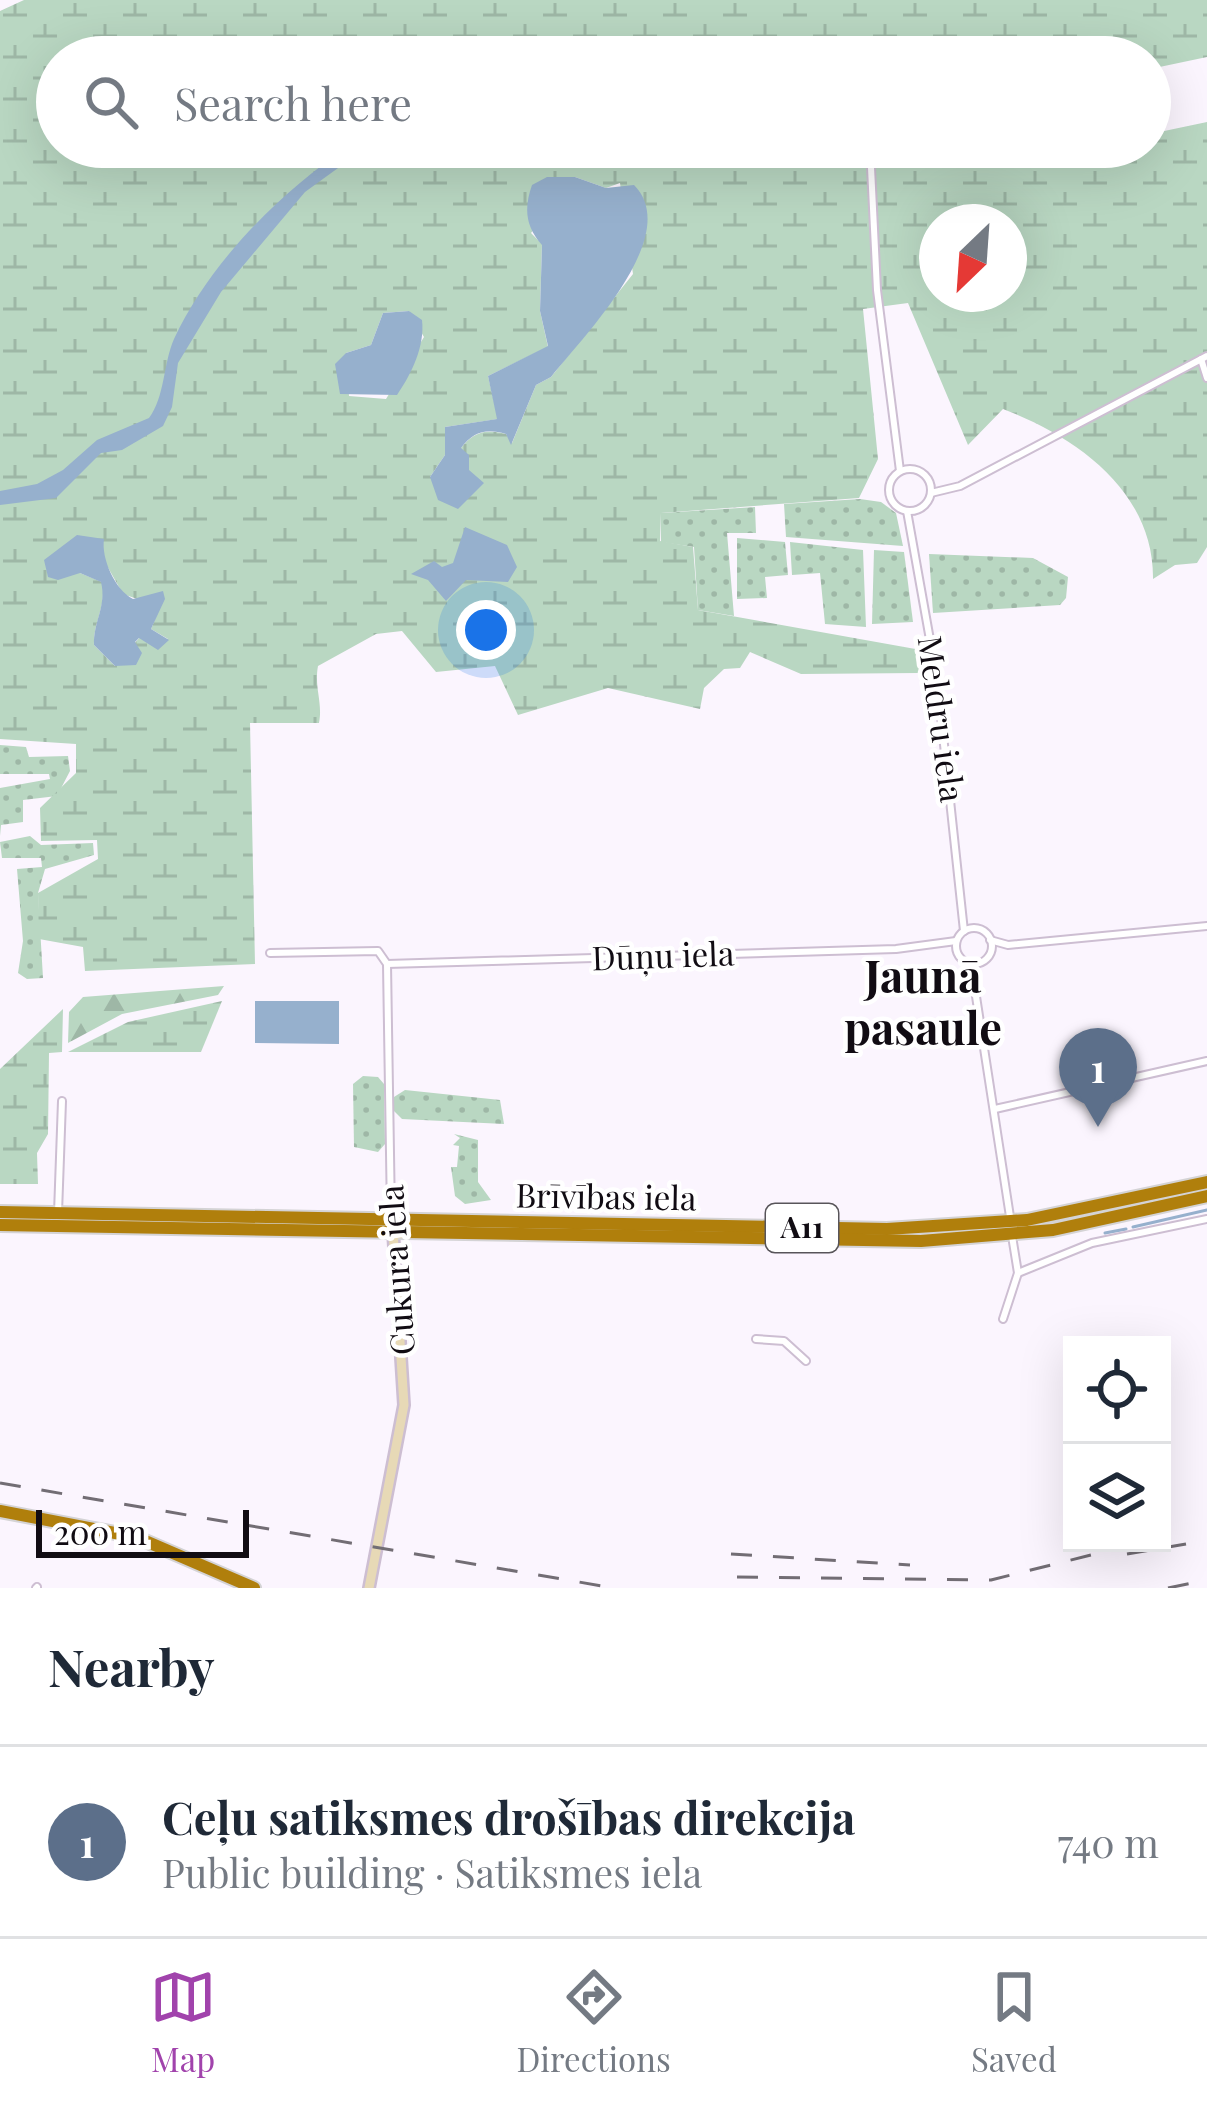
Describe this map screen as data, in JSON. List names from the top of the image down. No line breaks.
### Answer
{"streets":{"highway":["Brīvības iela","A11"],"main road":["Cukura iela"],"street":["Meldru iela","Dūņu iela"]},"crossings":[["Meldru iela","Dūņu iela"],["Dūņu iela","Cukura iela"],["Brīvības iela","Cukura iela"]],"districts":["Jaunā pasaule"],"scale_bar":"200 m","north":"bottom left","page":{"search":"Search here","pins":"1","scale":"200 m","heading":"Nearby","list":[{"mark":"1","name":"Ceļu satiksmes drošības direkcija","note":"Public building · Satiksmes iela","value":"740 m"}],"nav":["Map","Directions","Saved"]}}
